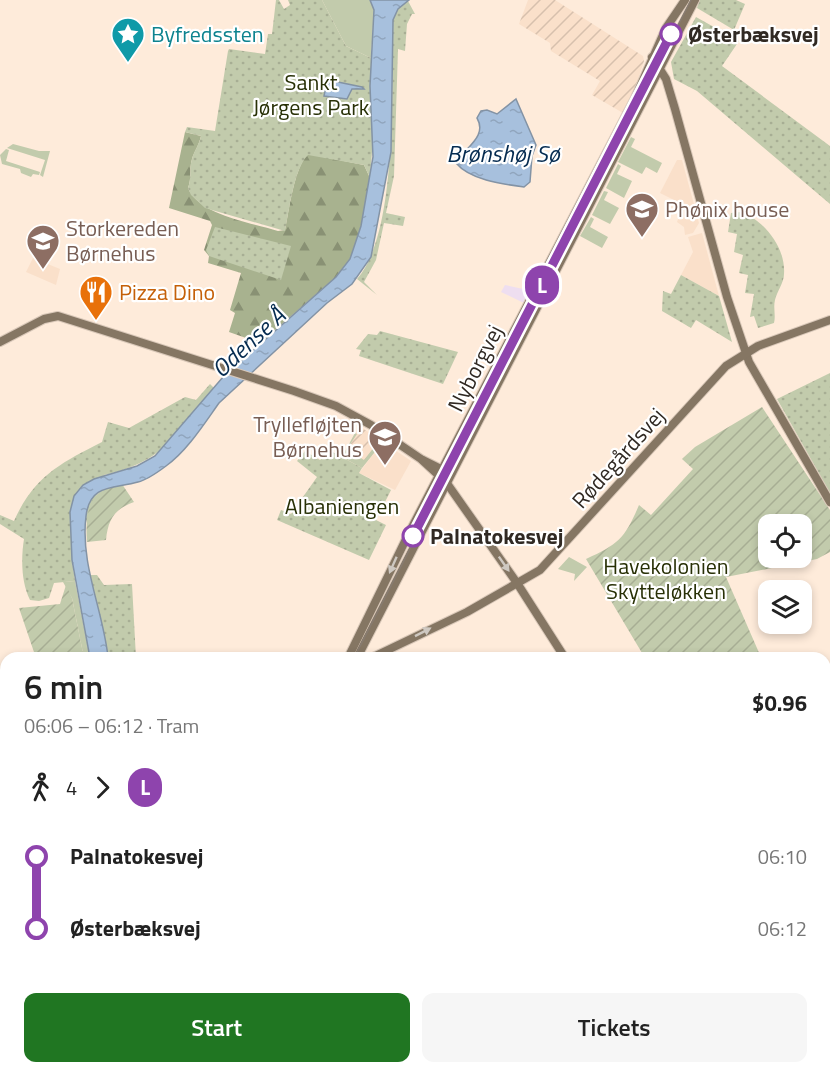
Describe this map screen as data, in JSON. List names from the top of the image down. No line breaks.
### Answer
{"streets":{"street":["Nyborgvej","Rødegårdsvej"]},"water":["Brønshøj Sø","Odense Å"],"parks":["Sankt Jørgens Park","Albaniengen","Havekolonien Skytteløkken"],"places":{"other":["Østerbæksvej","Palnatokesvej"],"place":["Byfredssten"],"school or university":["Phønix house","Storkereden Børnehus","Tryllefløjten Børnehus"],"restaurant":["Pizza Dino"]},"lines":["tram line L"],"page":{"on_map":"L","heading":["6 min","06:06 – 06:12 · Tram","$0.96"],"legs":["4","L"],"list":[{"name":"Palnatokesvej","value":"06:10"},{"name":"Østerbæksvej","value":"06:12"}],"buttons":["Start","Tickets"]}}
